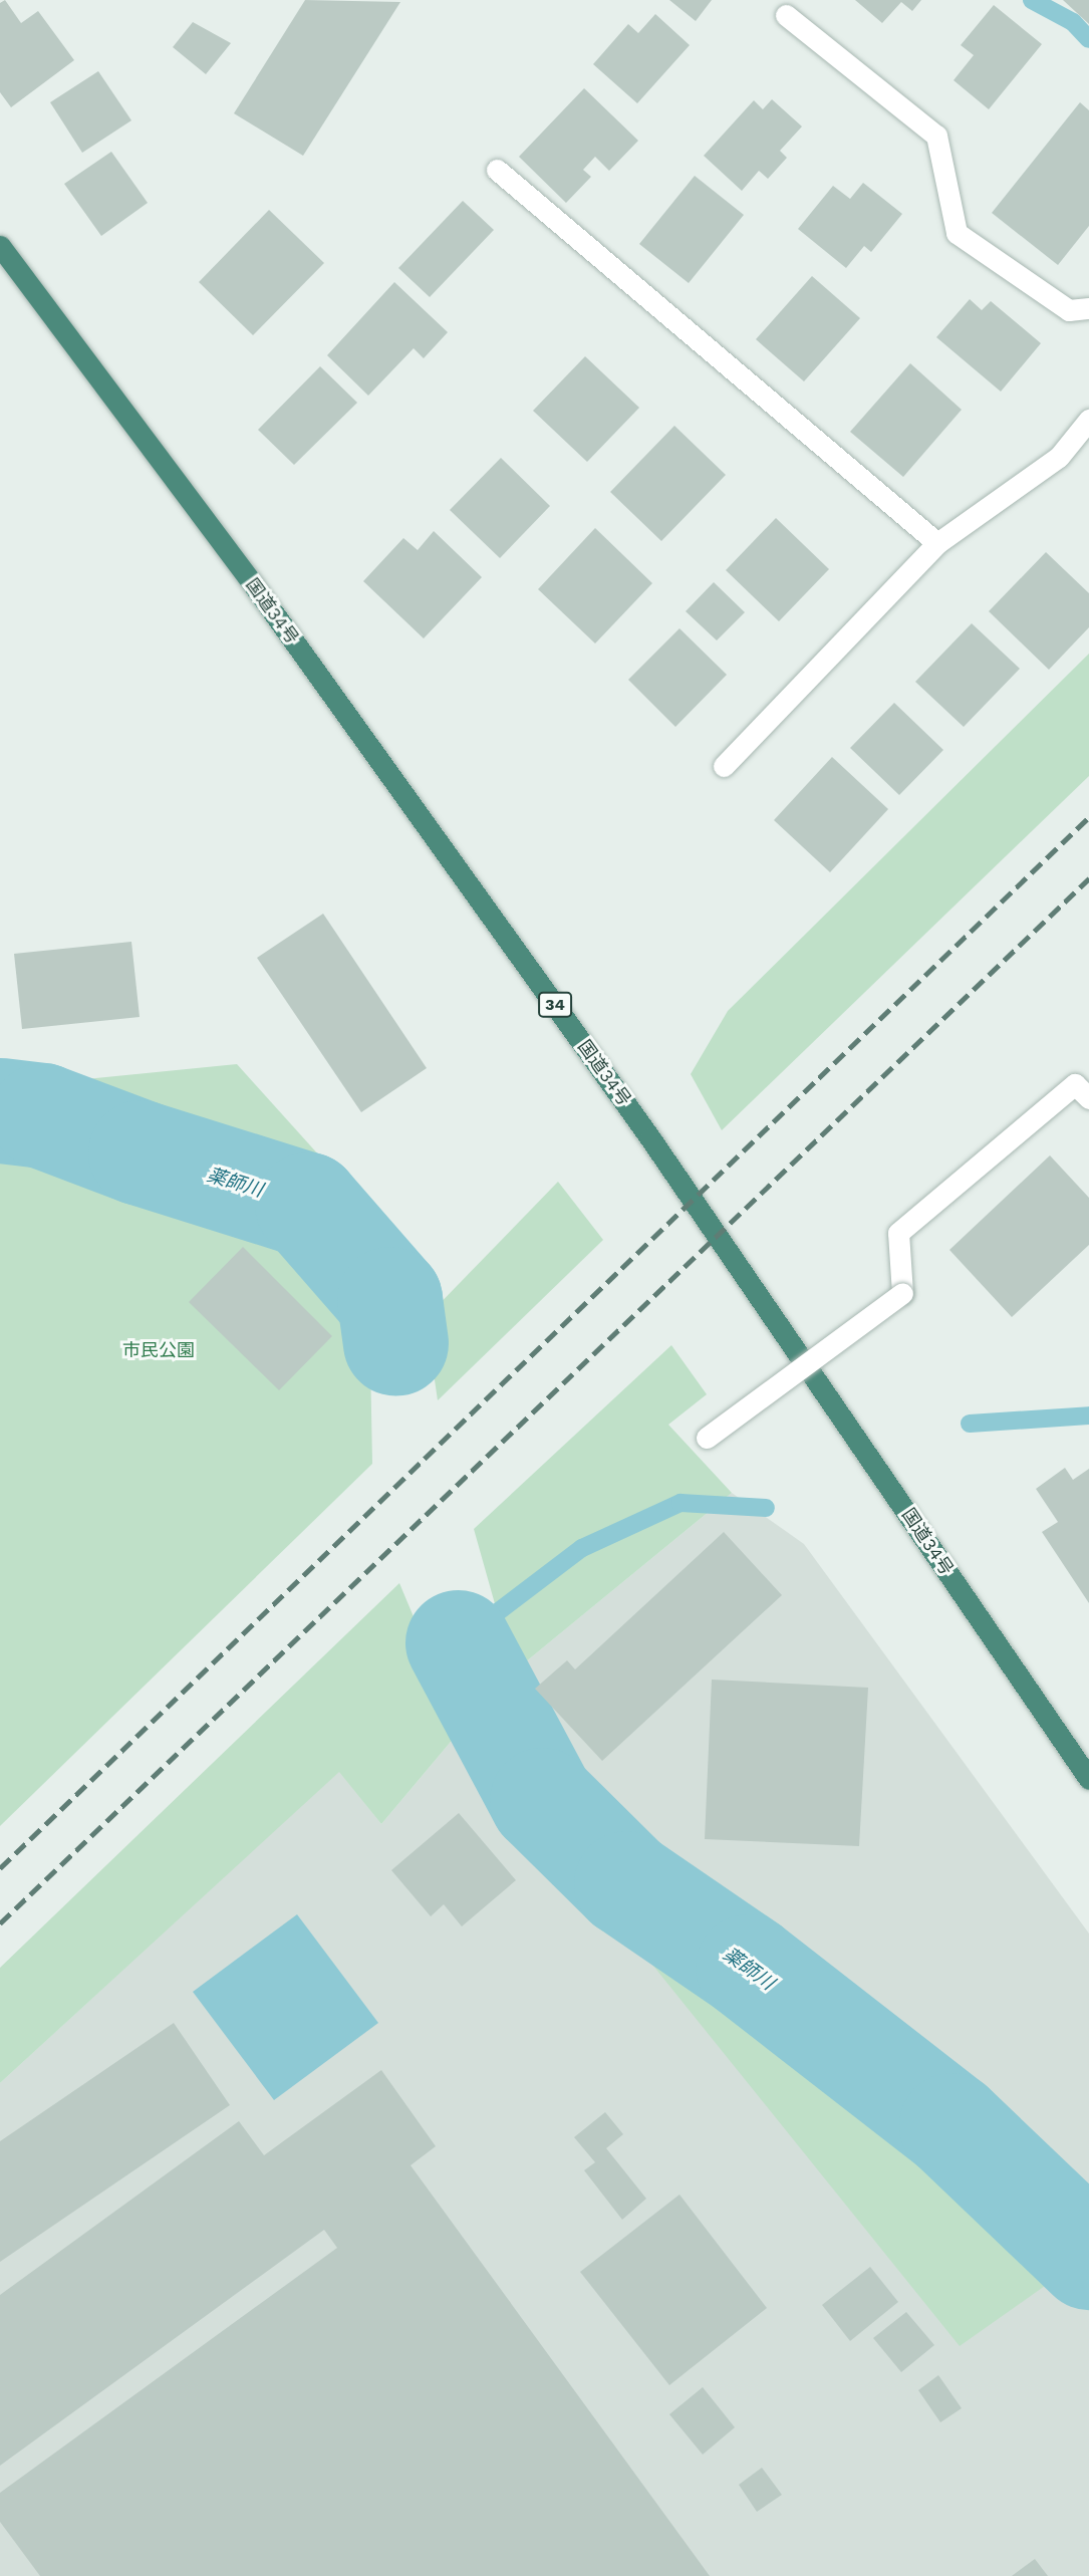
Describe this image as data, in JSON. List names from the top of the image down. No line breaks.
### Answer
{"streets":{"highway":["国道34号","34"]},"water":["薬師川"],"parks":["市民公園"]}
